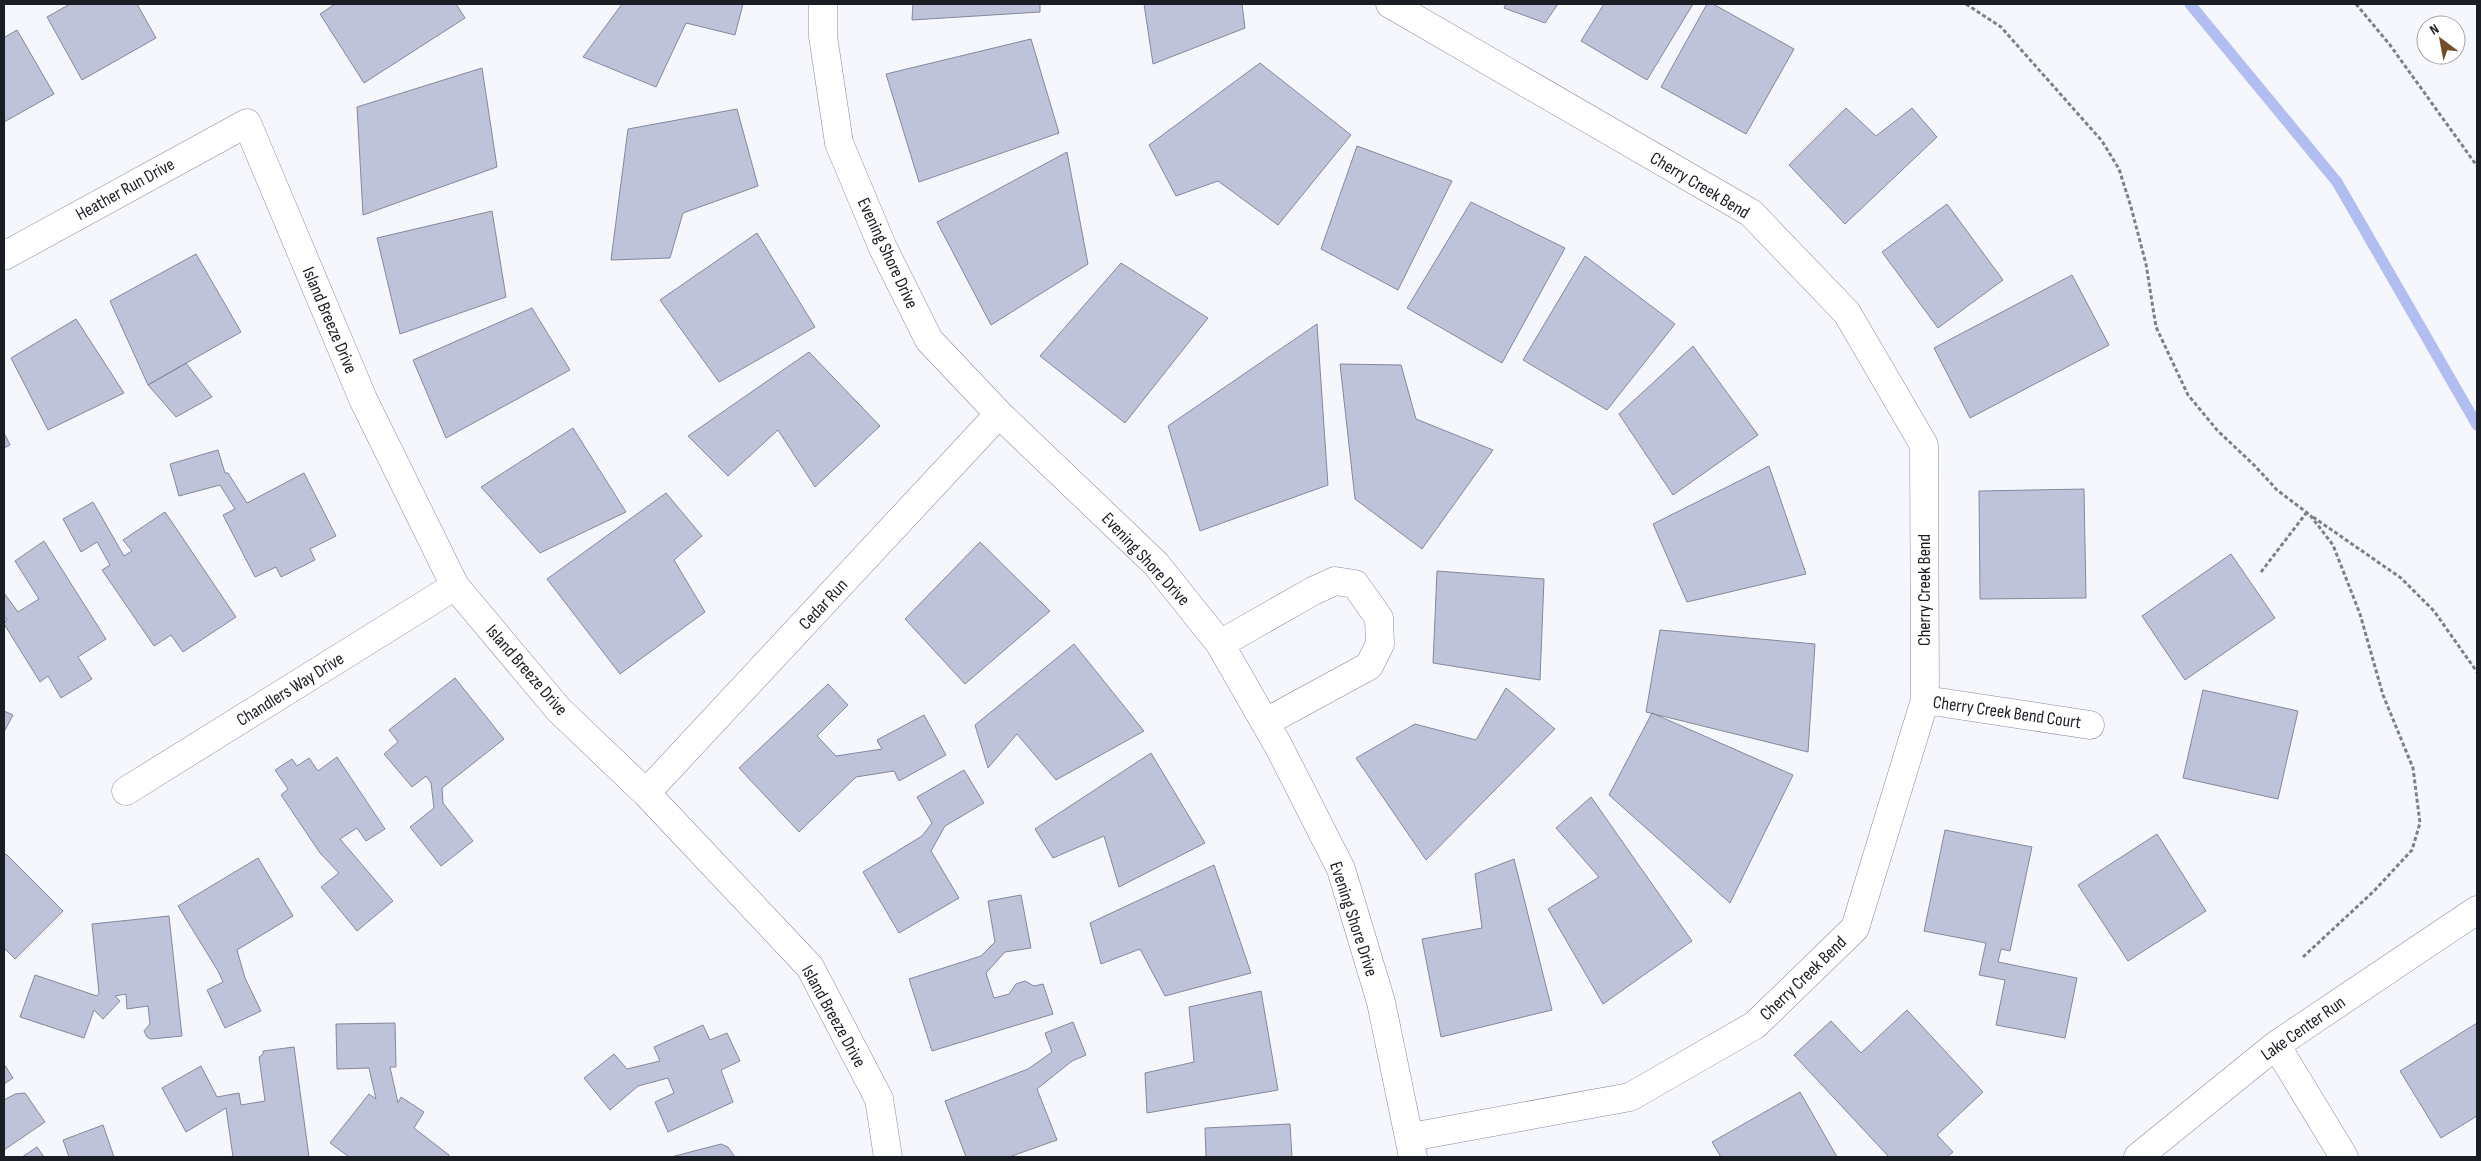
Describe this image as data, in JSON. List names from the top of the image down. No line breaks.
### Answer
{"streets":{"street":["Cherry Creek Bend","Heather Run Drive","Evening Shore Drive","Island Breeze Drive","Cedar Run","Chandlers Way Drive","Cherry Creek Bend Court","Lake Center Run"]},"crossings":[["Cherry Creek Bend","Evening Shore Drive"],["Cherry Creek Bend","Cherry Creek Bend Court"],["Heather Run Drive","Island Breeze Drive"],["Evening Shore Drive","Cedar Run"],["Island Breeze Drive","Cedar Run"],["Island Breeze Drive","Chandlers Way Drive"]],"north":"top left"}
